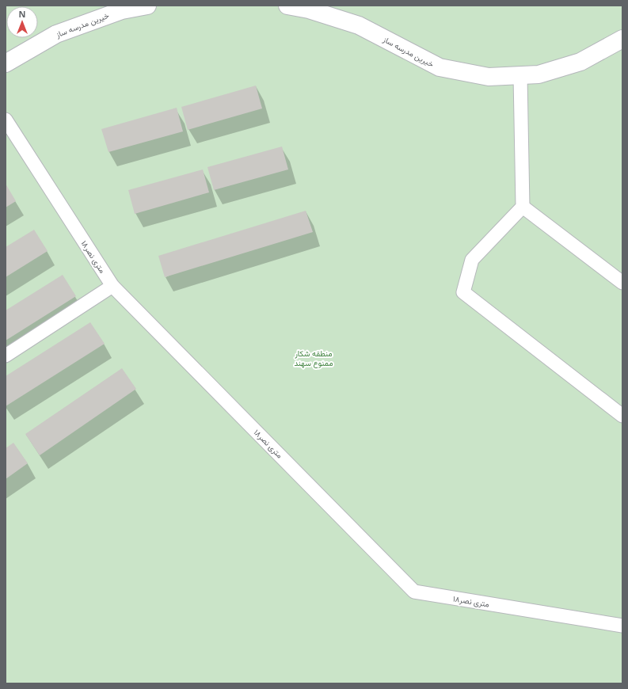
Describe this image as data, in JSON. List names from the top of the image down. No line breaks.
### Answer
{"streets":{"street":["خیرین مدرسه ساز","۱۸متری نصر"]},"parks":["منطقه شکار ممنوع سهند"],"north":"top"}
